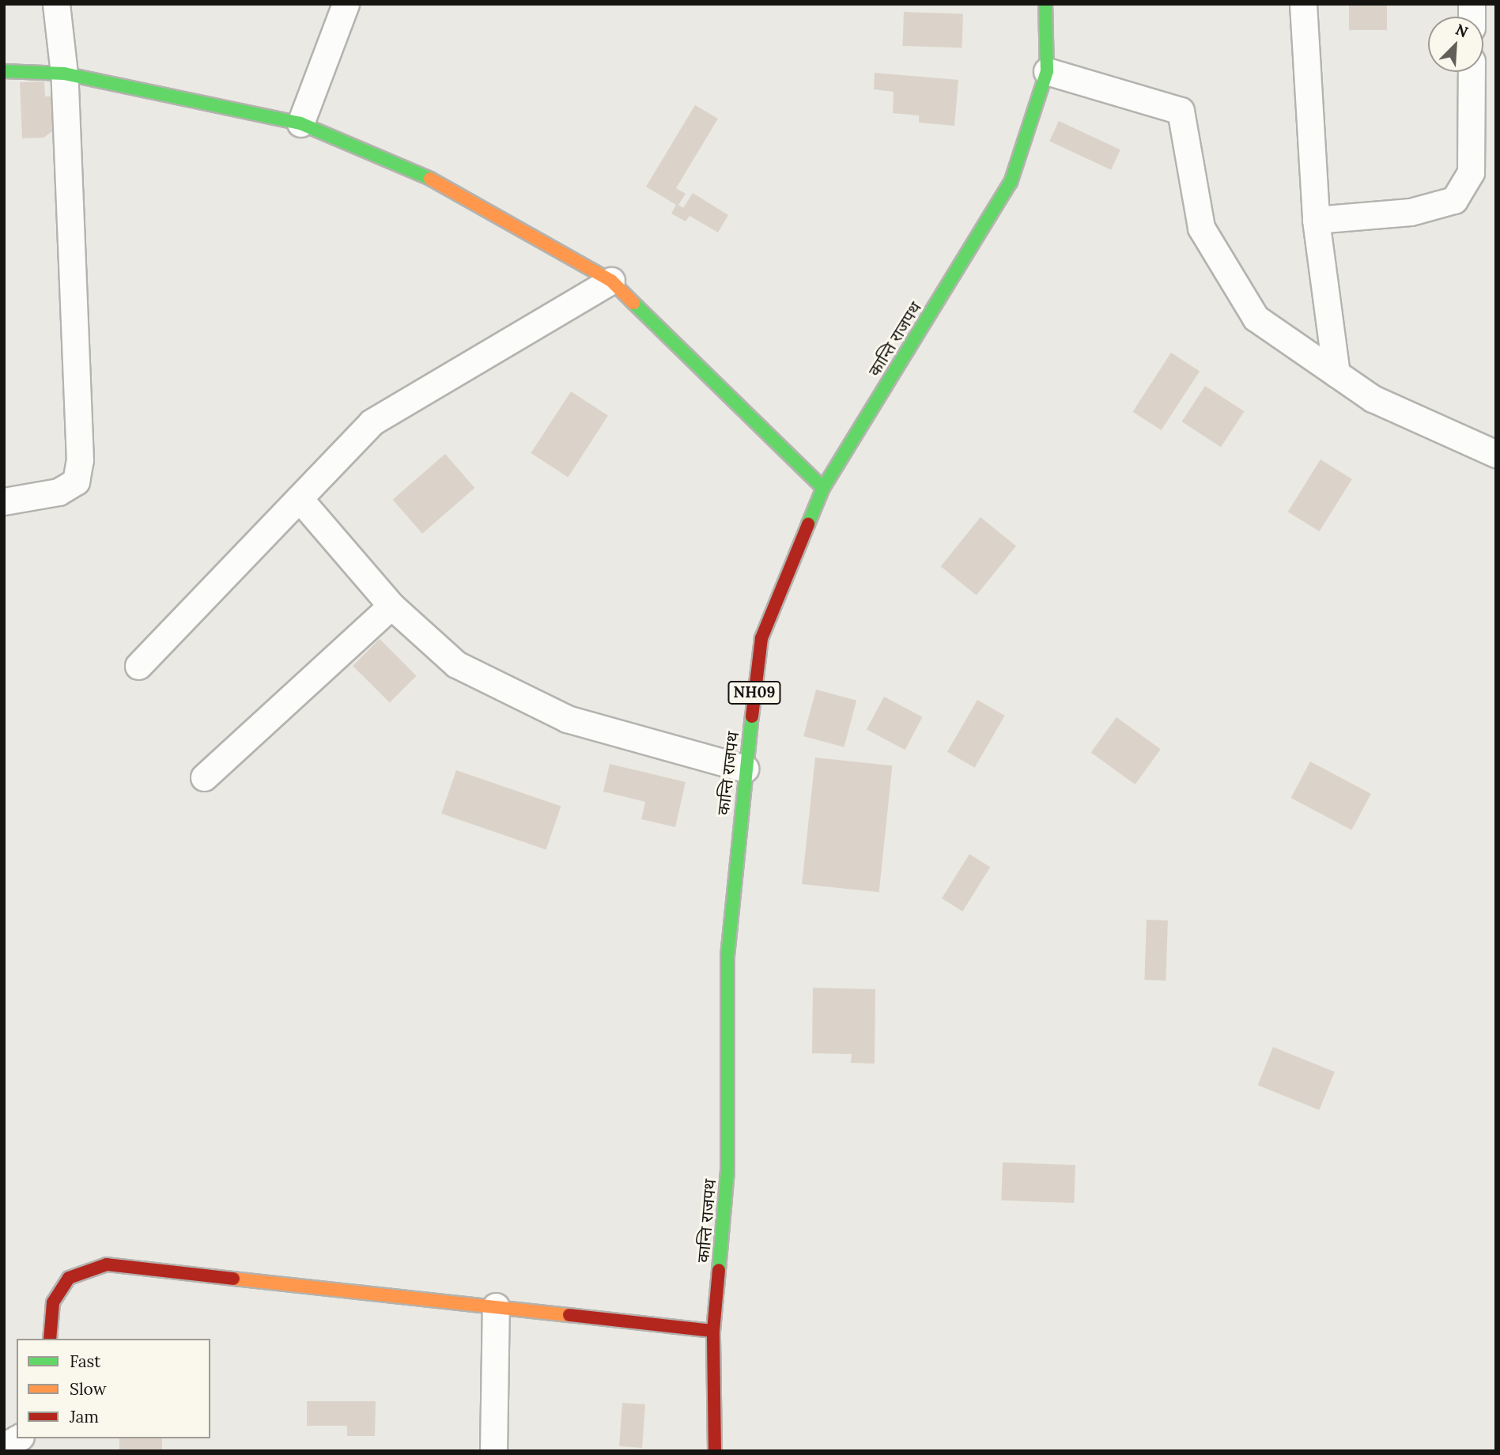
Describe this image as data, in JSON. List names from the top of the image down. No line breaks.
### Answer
{"streets":{"street":["कान्ति राजपथ","NH09"]},"legend":["Fast","Slow","Jam"],"north":"top right"}
